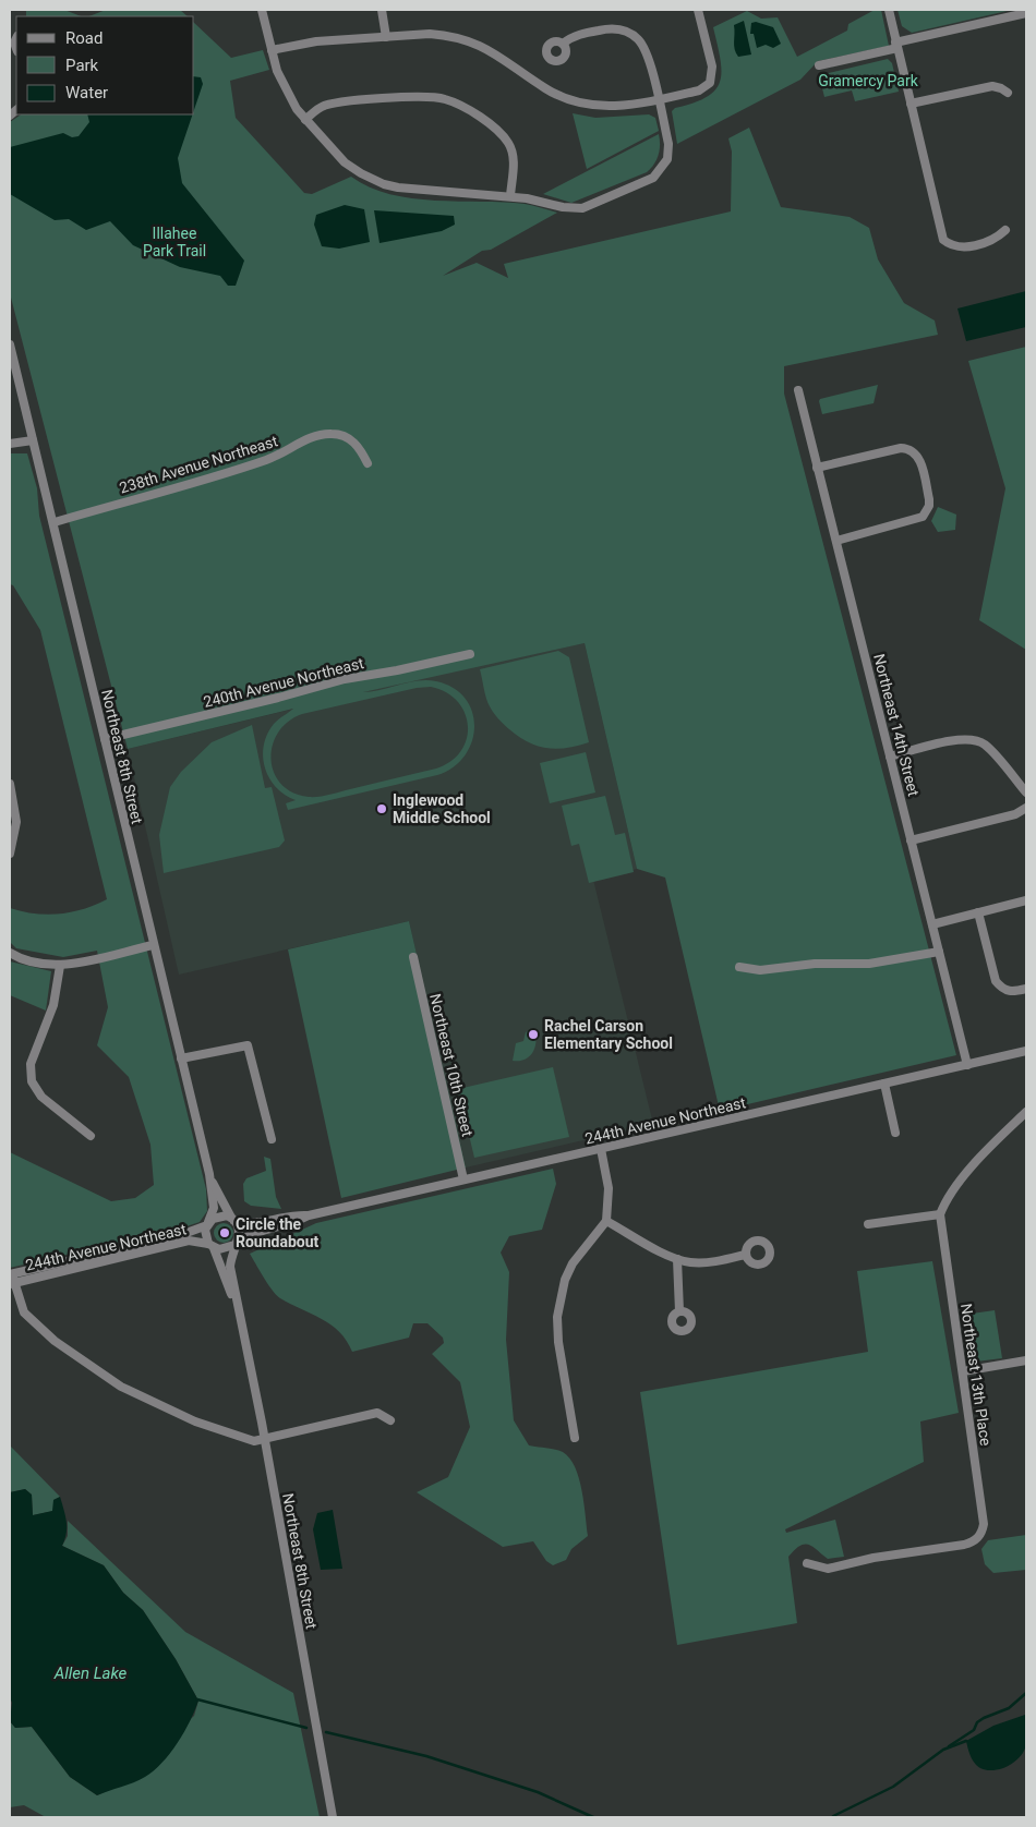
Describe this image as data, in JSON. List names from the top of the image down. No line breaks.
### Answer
{"streets":{"street":["238th Avenue Northeast","240th Avenue Northeast","Northeast 14th Street","Northeast 8th Street","Northeast 10th Street","244th Avenue Northeast","Northeast 13th Place"]},"crossings":[["238th Avenue Northeast","Northeast 8th Street"],["240th Avenue Northeast","Northeast 8th Street"],["Northeast 14th Street","244th Avenue Northeast"],["Northeast 8th Street","244th Avenue Northeast"],["Northeast 10th Street","244th Avenue Northeast"]],"water":["Allen Lake"],"parks":["Gramercy Park","Illahee Park Trail"],"places":["Inglewood Middle School","Rachel Carson Elementary School","Circle the Roundabout"],"legend":["Road","Park","Water"]}
